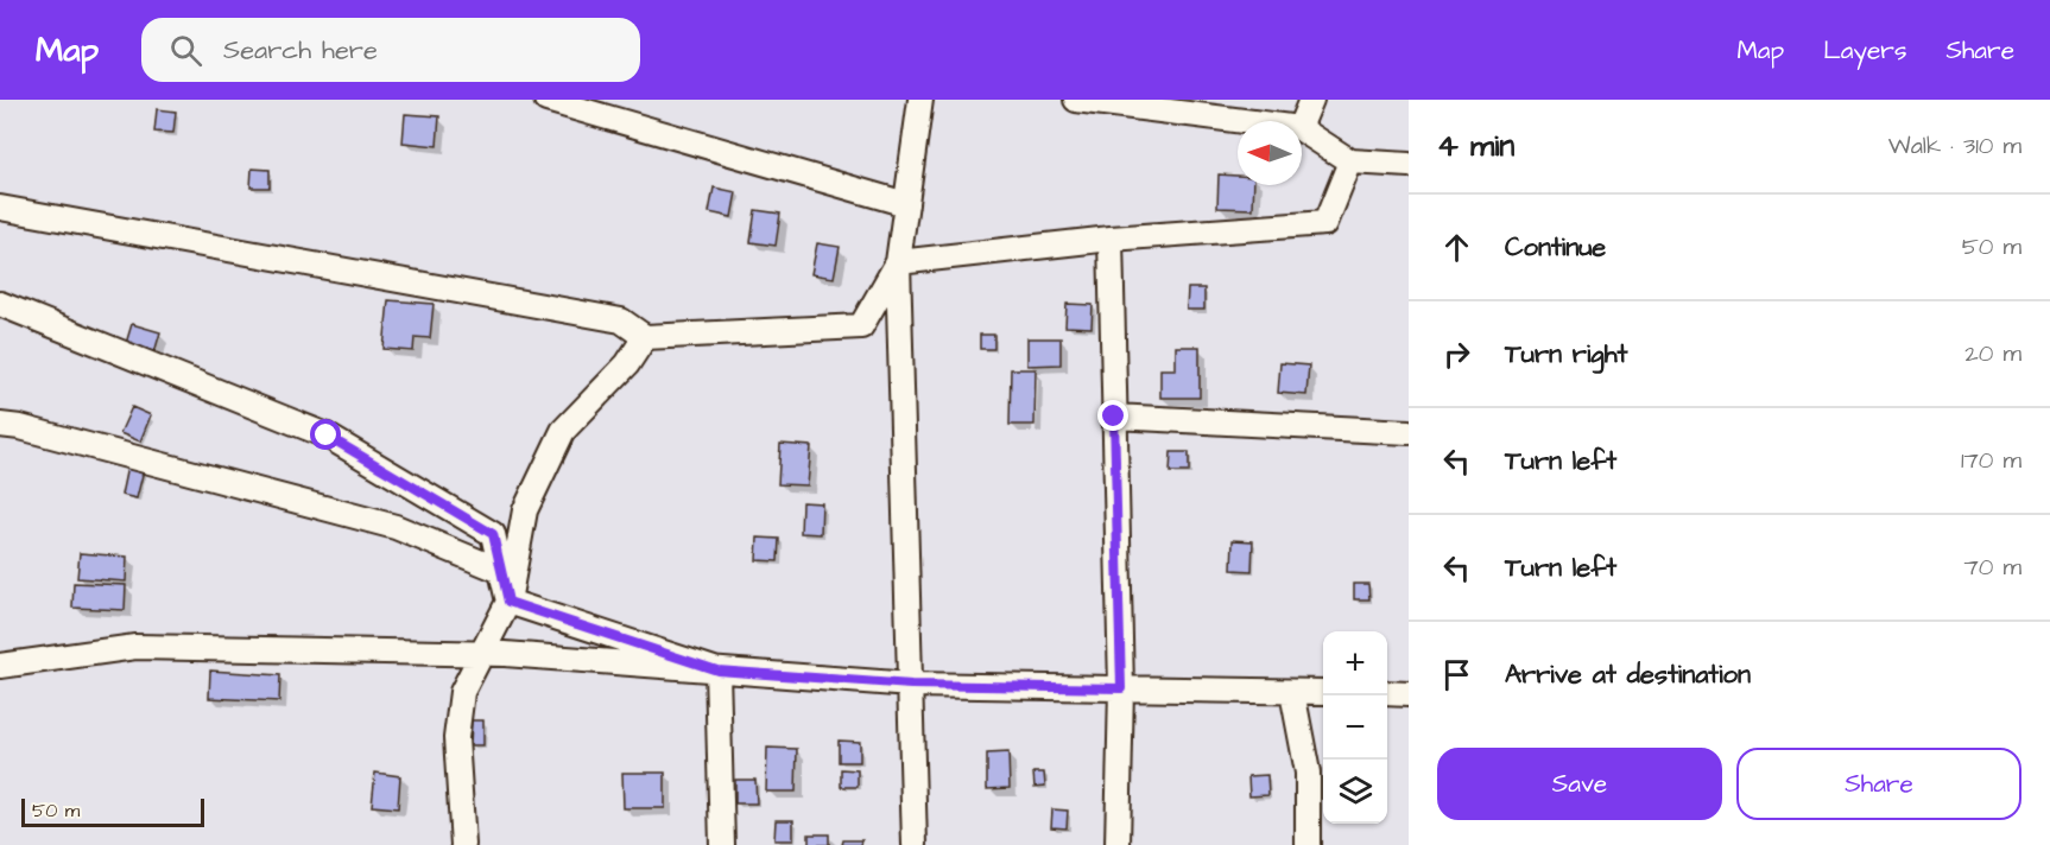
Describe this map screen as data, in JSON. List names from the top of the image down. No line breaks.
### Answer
{"scale_bar":"50 m","north":"left","page":{"header":"Map","search":"Search here","nav":["Map","Layers","Share"],"heading":["4 min","Walk · 310 m"],"list":[["Continue","50 m"],["Turn right","20 m"],["Turn left","170 m"],["Turn left","70 m"],"Arrive at destination"],"map_buttons":["+","−"],"buttons":["Save","Share"],"scale":"50 m"}}
